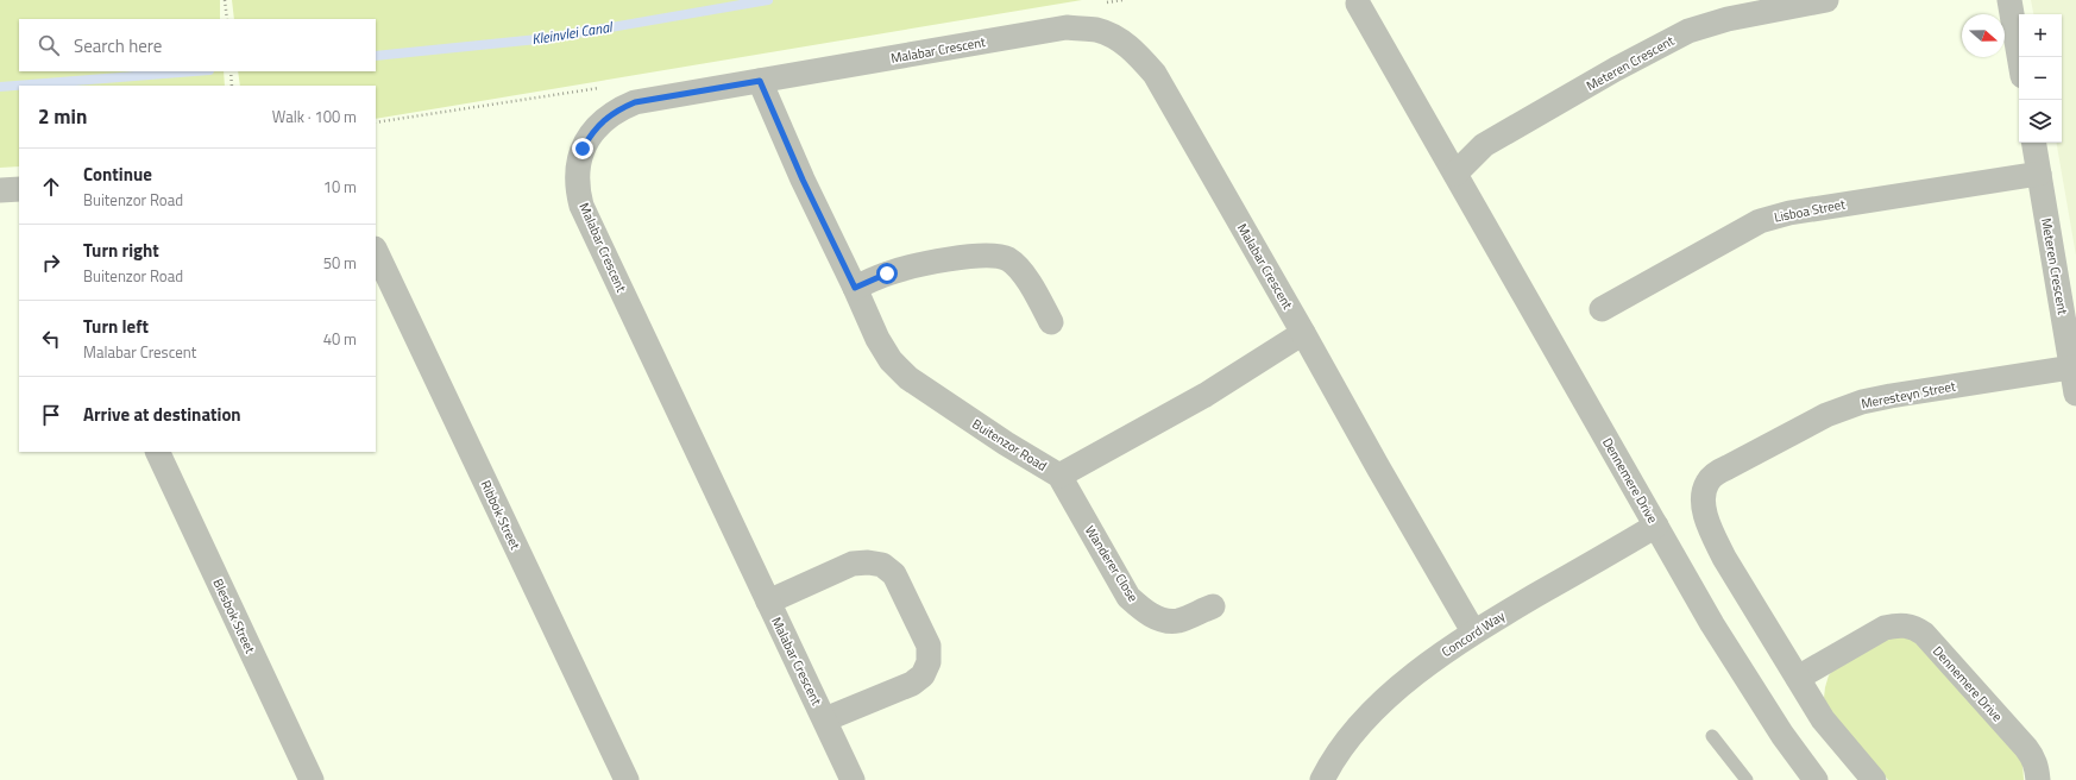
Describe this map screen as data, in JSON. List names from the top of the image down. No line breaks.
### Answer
{"streets":{"street":["Malabar Crescent","Meteren Crescent","Lisboa Street","Meresteyn Street","Buitenzor Road","Dennemere Drive","Ribbok Street","Wanderer Close","Blesbok Street","Concord Way"]},"crossings":[["Malabar Crescent","Buitenzor Road"],["Malabar Crescent","Concord Way"],["Meteren Crescent","Lisboa Street"],["Meteren Crescent","Meresteyn Street"],["Meteren Crescent","Dennemere Drive"],["Meresteyn Street","Dennemere Drive"],["Buitenzor Road","Wanderer Close"],["Dennemere Drive","Concord Way"]],"water":["Kleinvlei Canal"],"north":"right","page":{"map_buttons":["+","−"],"search":"Search here","heading":["2 min","Walk · 100 m"],"list":[["Continue","Buitenzor Road","10 m"],["Turn right","Buitenzor Road","50 m"],["Turn left","Malabar Crescent","40 m"],"Arrive at destination"]}}
